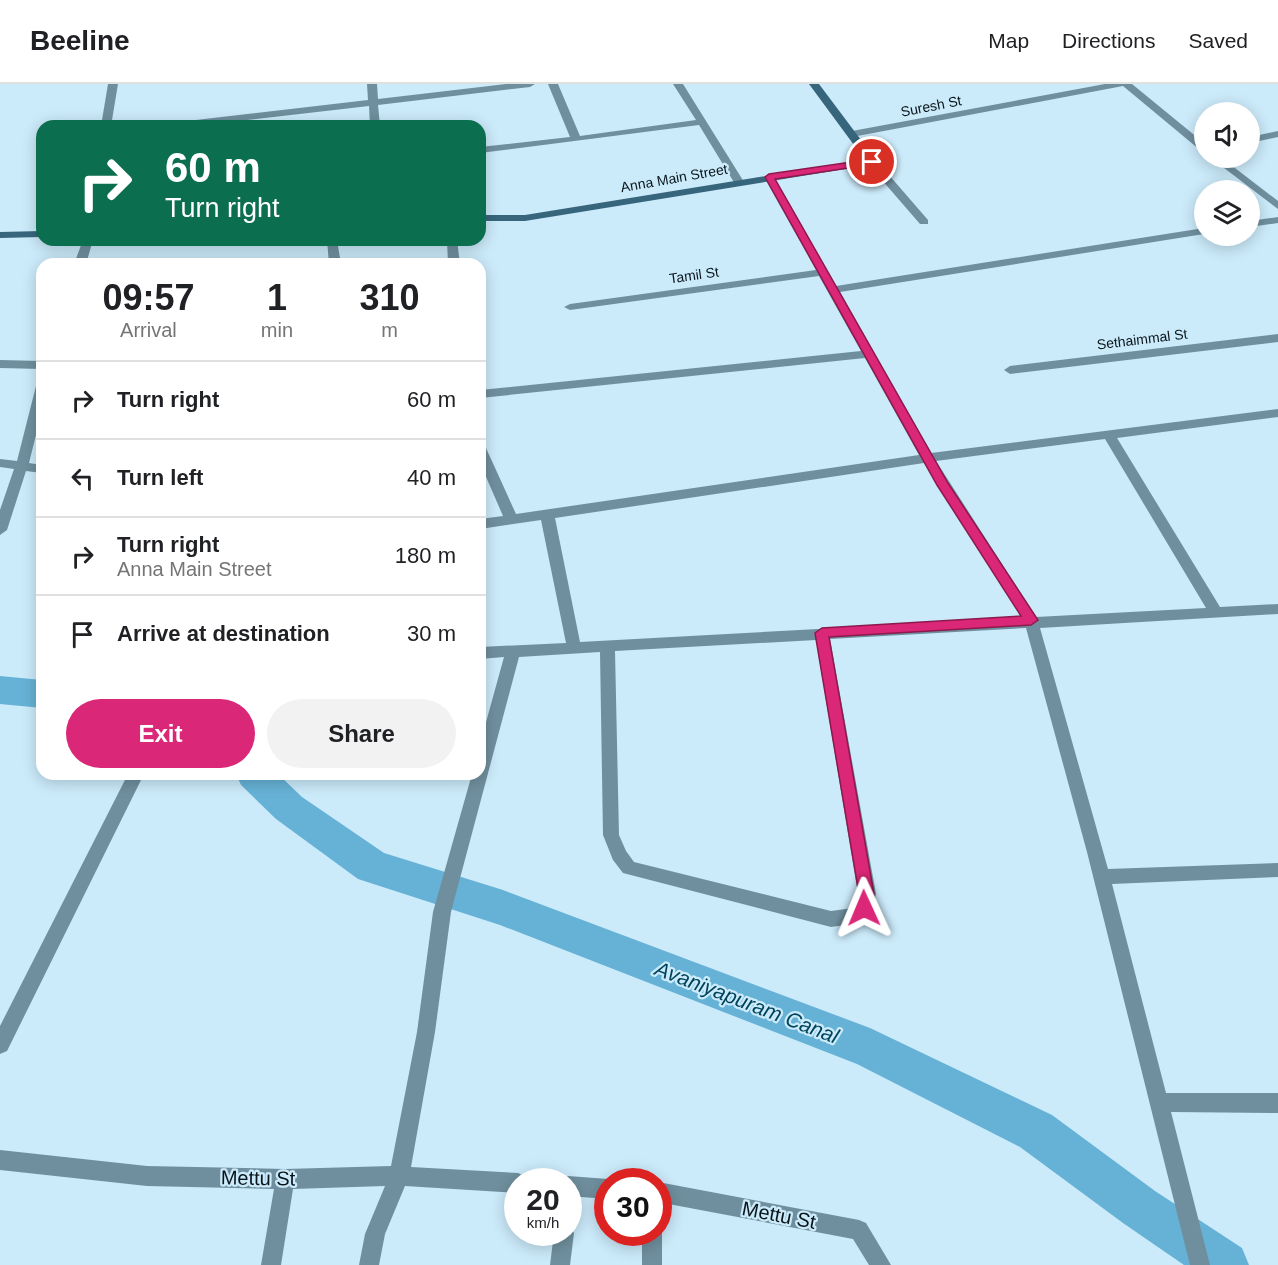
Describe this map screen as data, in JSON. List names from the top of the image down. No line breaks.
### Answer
{"streets":{"street":["Suresh St","Anna Main Street","Tamil St","Sethaimmal St","Mettu St"]},"water":["Avaniyapuram Canal"],"page":{"header":"Beeline","nav":["Map","Directions","Saved"],"turn":["60 m","Turn right"],"eta":["09:57","Arrival","1","min","310","m"],"list":[{"name":"Turn right","value":"60 m"},{"name":"Turn left","value":"40 m"},{"name":"Turn right","note":"Anna Main Street","value":"180 m"},{"name":"Arrive at destination","value":"30 m"}],"buttons":["Exit","Share"],"speed":"20 km/h","limit":"30"}}
